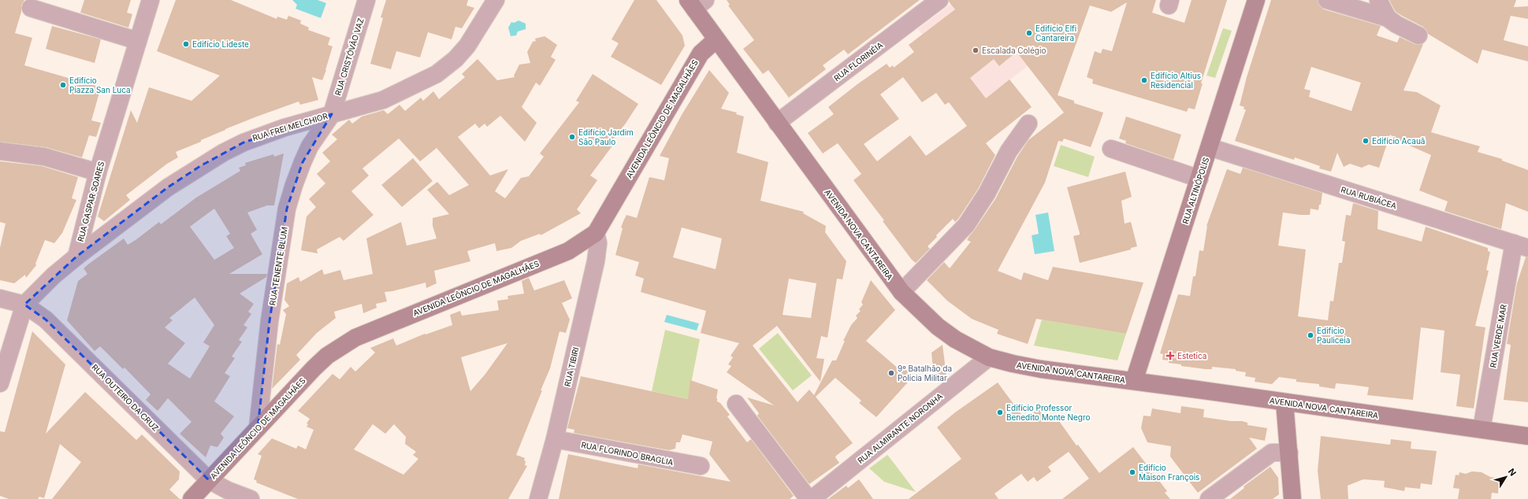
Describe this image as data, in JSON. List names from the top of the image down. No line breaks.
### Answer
{"streets":{"main road":["AVENIDA LEÔNCIO DE MAGALHÃES","RUA ALTINÓPOLIS","AVENIDA NOVA CANTAREIRA"],"street":["RUA CRISTÓVÃO VAZ","RUA FLORINÉIA","RUA FREI MELCHIOR","RUA RUBIÁCEA","RUA GASPAR SOARES","RUA TENENTE BLUM","RUA VERDE MAR","RUA TIBIRI","RUA OUTEIRO DA CRUZ","RUA ALMIRANTE NORONHA","RUA FLORINDO BRAGLIA"]},"crossings":[["RUA CRISTÓVÃO VAZ","RUA FREI MELCHIOR"],["RUA CRISTÓVÃO VAZ","RUA TENENTE BLUM"],["RUA FLORINÉIA","AVENIDA NOVA CANTAREIRA"],["AVENIDA LEÔNCIO DE MAGALHÃES","AVENIDA NOVA CANTAREIRA"],["AVENIDA LEÔNCIO DE MAGALHÃES","RUA TENENTE BLUM"],["AVENIDA LEÔNCIO DE MAGALHÃES","RUA TIBIRI"],["AVENIDA LEÔNCIO DE MAGALHÃES","RUA OUTEIRO DA CRUZ"],["RUA FREI MELCHIOR","RUA GASPAR SOARES"],["RUA FREI MELCHIOR","RUA TENENTE BLUM"],["RUA ALTINÓPOLIS","RUA RUBIÁCEA"],["RUA ALTINÓPOLIS","AVENIDA NOVA CANTAREIRA"],["RUA RUBIÁCEA","RUA VERDE MAR"],["AVENIDA NOVA CANTAREIRA","RUA VERDE MAR"],["AVENIDA NOVA CANTAREIRA","RUA ALMIRANTE NORONHA"],["RUA TIBIRI","RUA FLORINDO BRAGLIA"]],"places":{"other":["Edifício Elfi Cantareira","Edifício Lideste","Escalada Colégio","Edifício Altius Residencial","Edifício Piazza San Luca","Edifício Jardim São Paulo","Edifício Acauã","Edifício Pauliceia","9º Batalhão da Policia Militar","Edifício Professor Benedito Monte Negro","Edifício Maison François"],"health":["Estetica"]},"north":"top right"}
